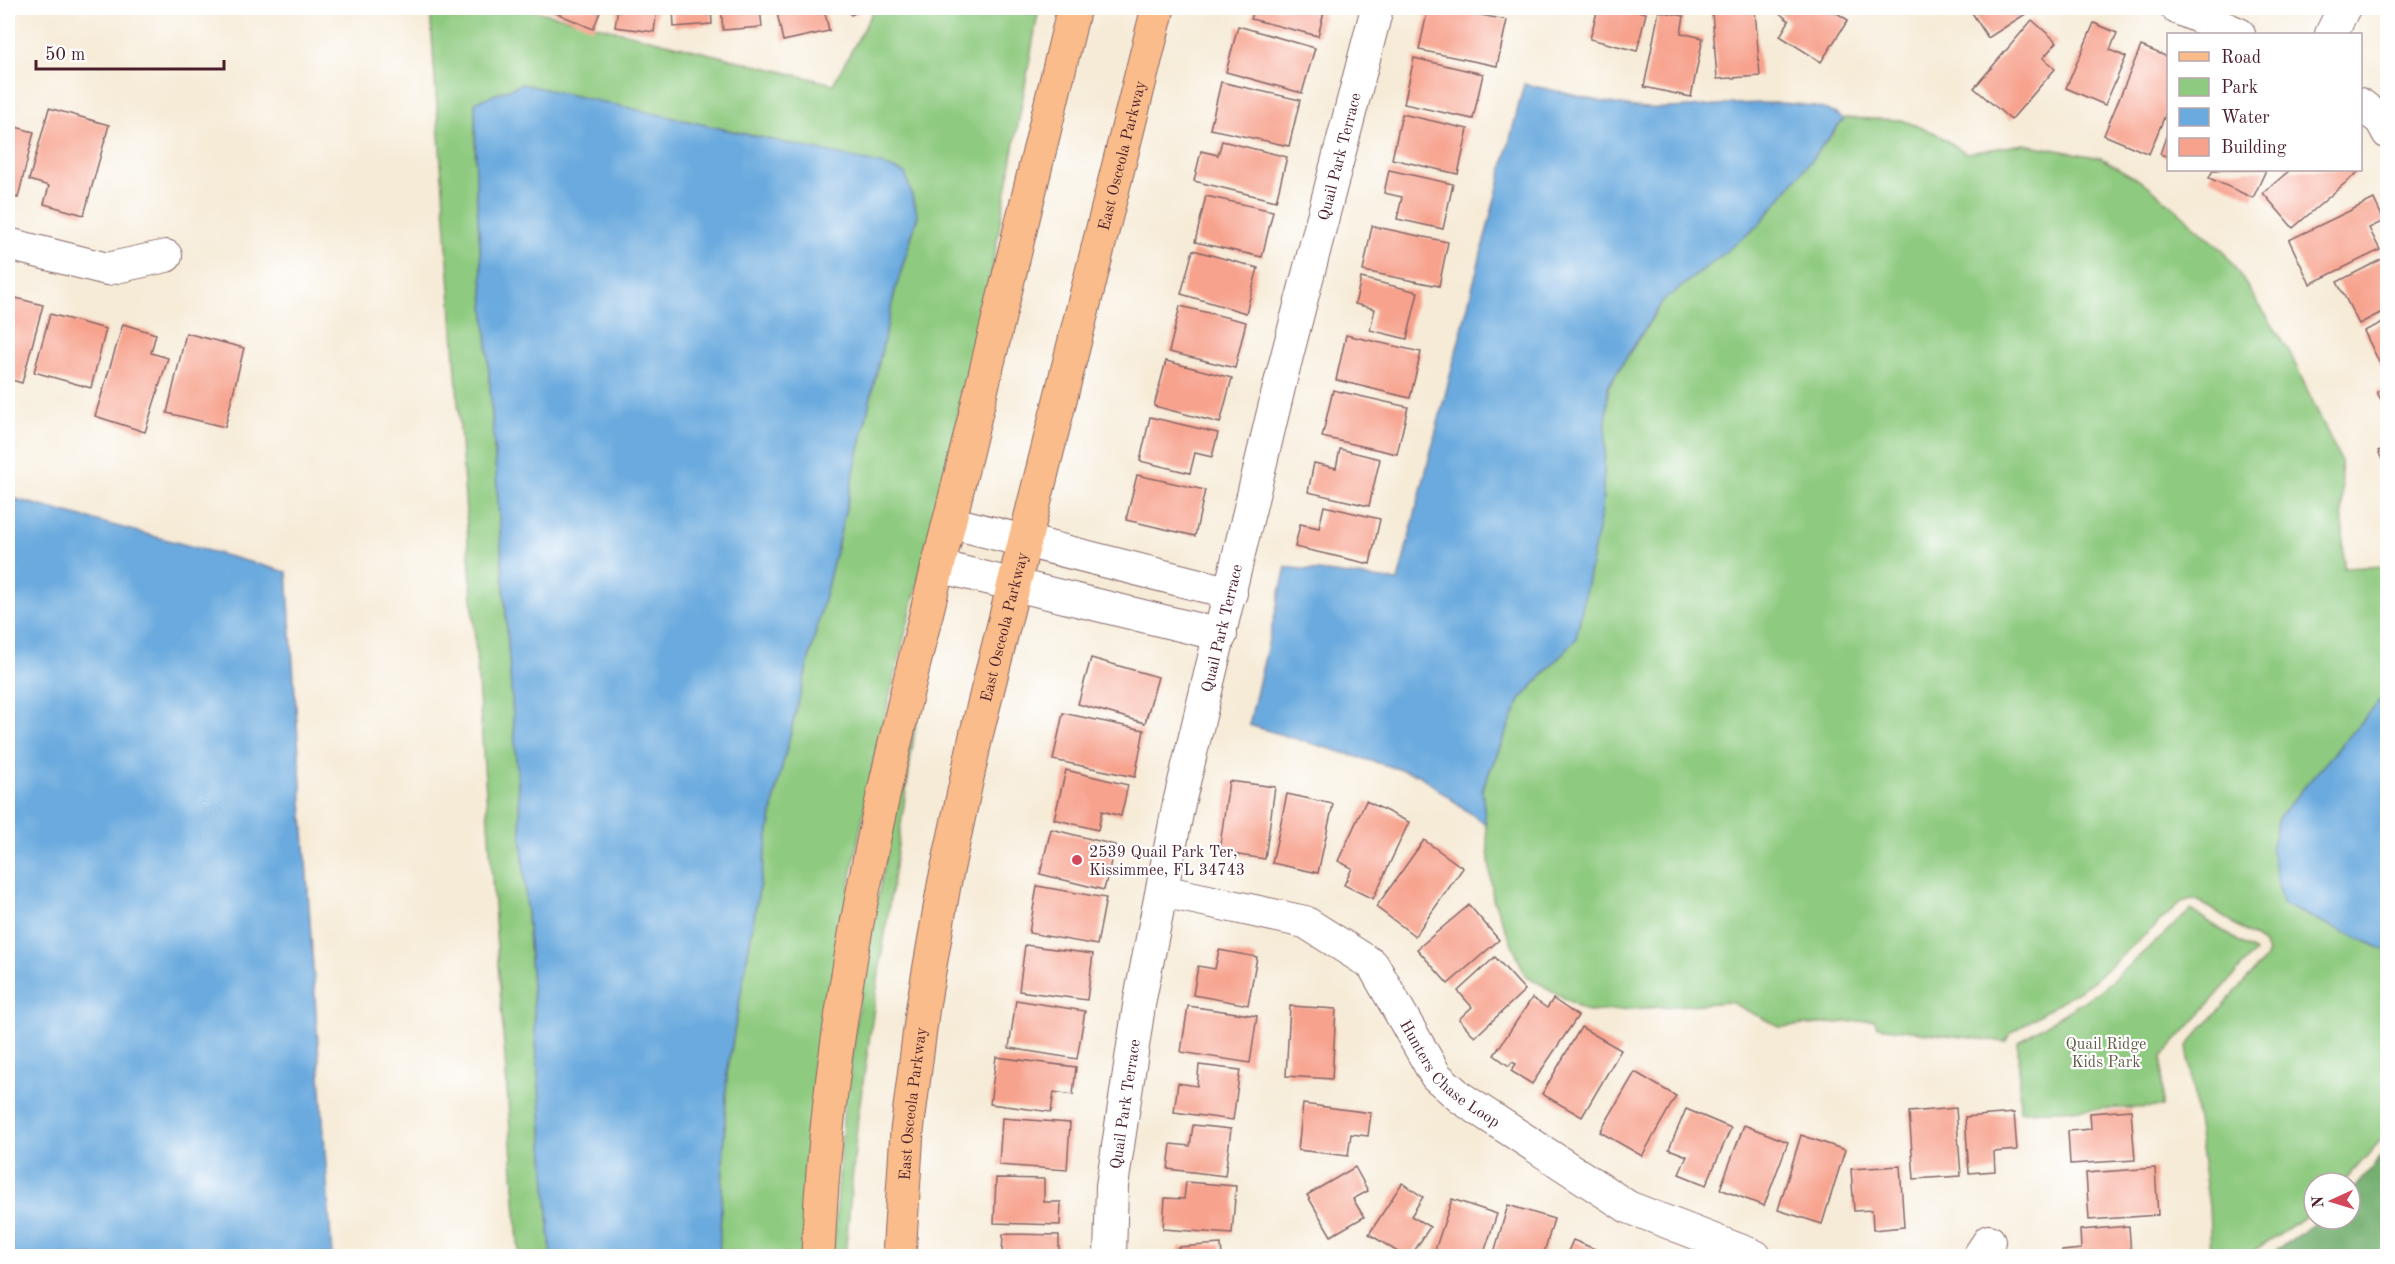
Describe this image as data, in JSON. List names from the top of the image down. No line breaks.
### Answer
{"streets":{"main road":["East Osceola Parkway"],"street":["Quail Park Terrace","Hunters Chase Loop"]},"crossings":[["Quail Park Terrace","Hunters Chase Loop"]],"parks":["Quail Ridge Kids Park"],"places":["2539 Quail Park Ter, Kissimmee, FL 34743"],"legend":["Road","Park","Water","Building"],"scale_bar":"50 m","north":"left"}
